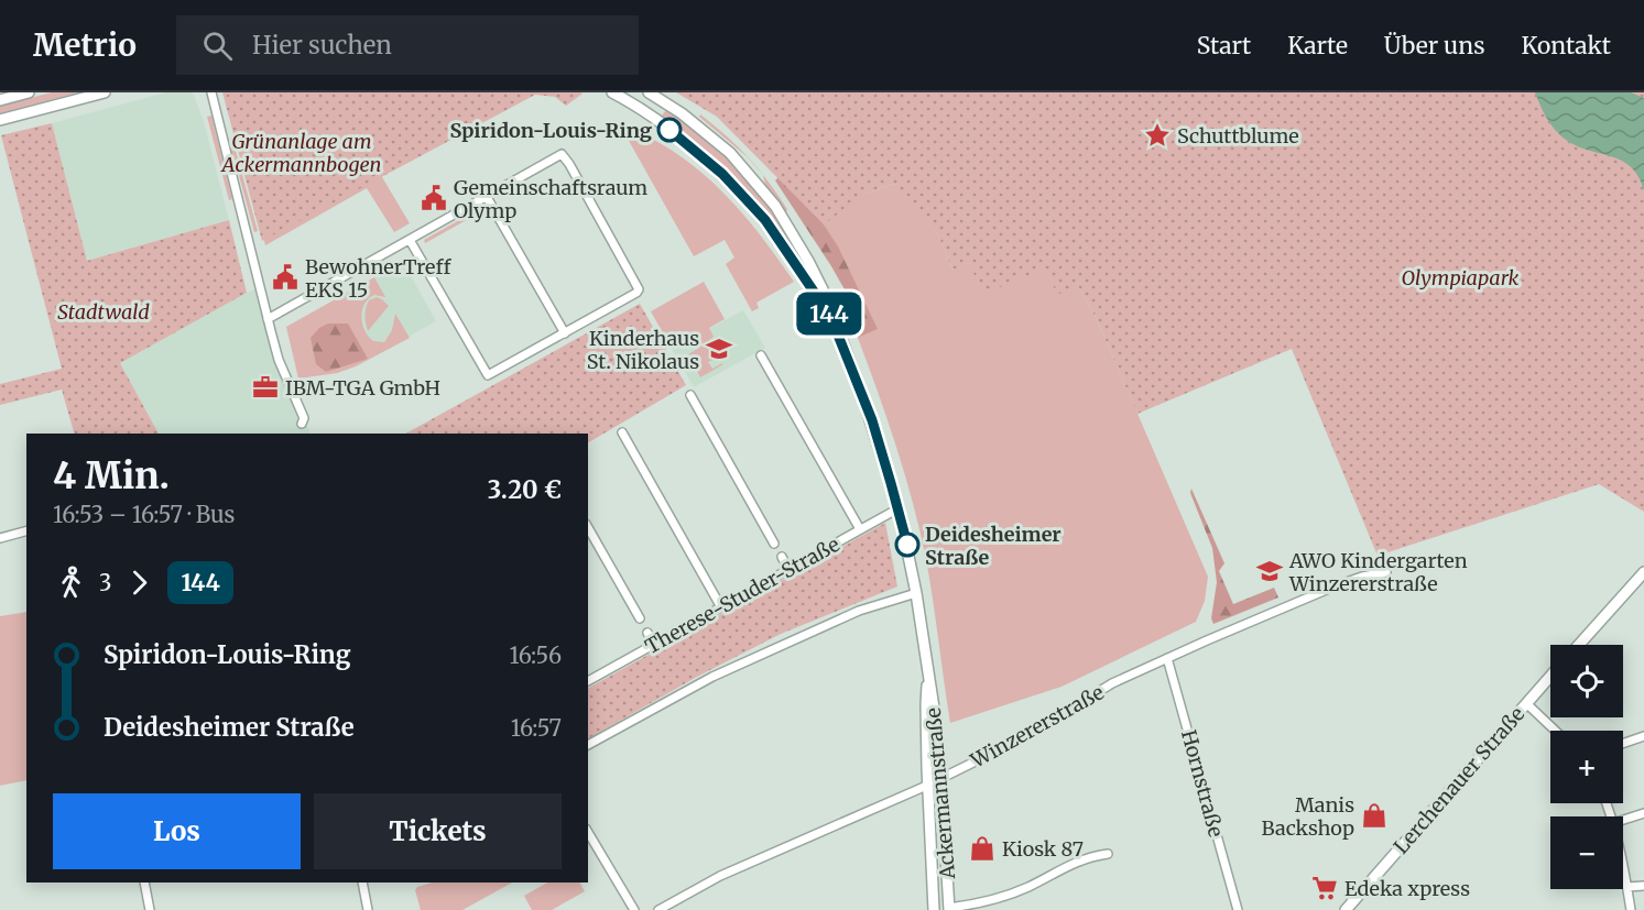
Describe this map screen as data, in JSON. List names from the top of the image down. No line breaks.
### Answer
{"streets":{"main road":["Lerchenauer Straße","Ackermannstraße"],"street":["Therese-Studer-Straße","Winzererstraße","Hornstraße"]},"crossings":[["Therese-Studer-Straße","Ackermannstraße"],["Winzererstraße","Hornstraße"],["Winzererstraße","Ackermannstraße"]],"parks":["Grünanlage am Ackermannbogen","Olympiapark","Stadtwald"],"places":{"other":["Spiridon-Louis-Ring","Deidesheimer Straße"],"place":["Schuttblume"],"public building":["Gemeinschaftsraum Olymp","BewohnerTreff EKS 15"],"school or university":["Kinderhaus St. Nikolaus","AWO Kindergarten Winzererstraße"],"office":["IBM-TGA GmbH"],"shop":["Manis Backshop","Kiosk 87"],"supermarket":["Edeka xpress"]},"lines":["bus line 144"],"page":{"header":"Metrio","search":"Hier suchen","nav":["Start","Karte","Über uns","Kontakt"],"on_map":"144","heading":["4 Min.","16:53 – 16:57 · Bus","3.20 €"],"legs":["3","144"],"list":[{"name":"Spiridon-Louis-Ring","value":"16:56"},{"name":"Deidesheimer Straße","value":"16:57"}],"map_buttons":["+","−"],"buttons":["Los","Tickets"]}}
